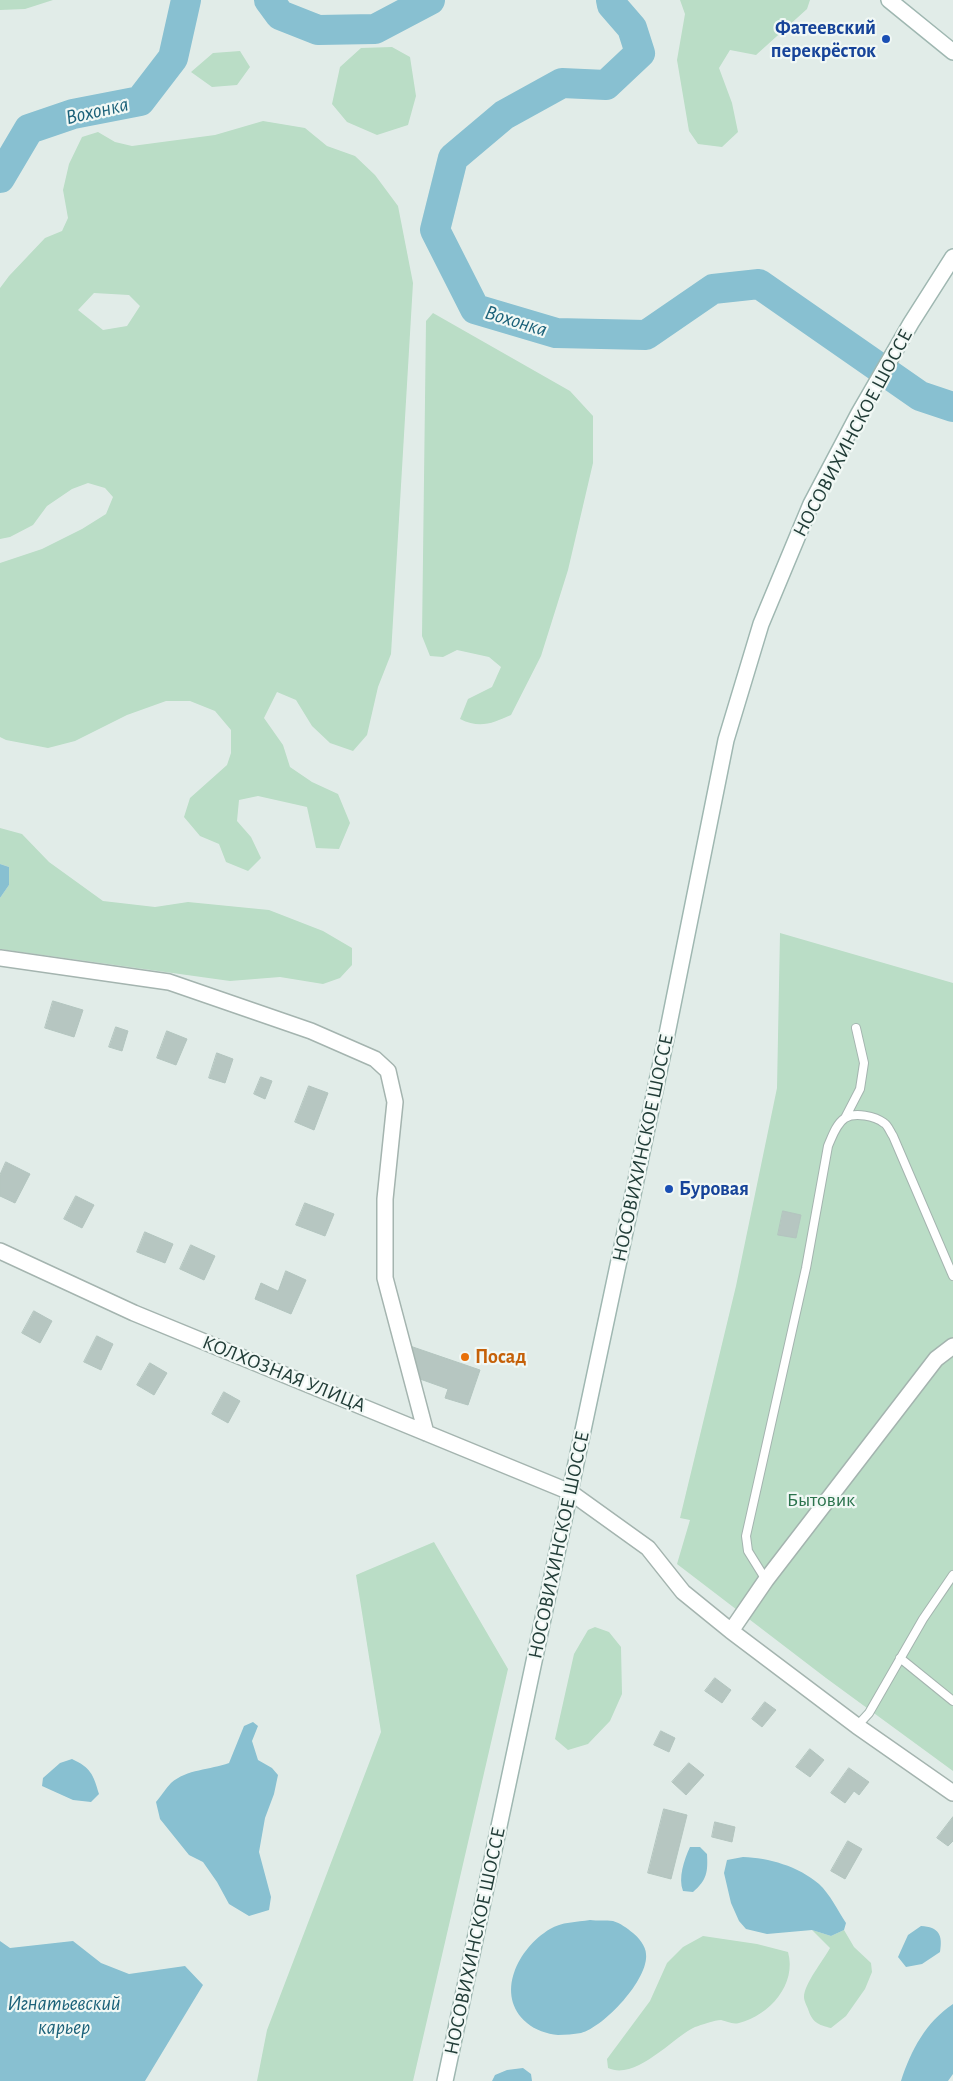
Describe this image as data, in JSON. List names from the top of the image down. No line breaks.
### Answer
{"streets":{"street":["НОСОВИХИНСКОЕ ШОССЕ","КОЛХОЗНАЯ УЛИЦА"]},"crossings":[["НОСОВИХИНСКОЕ ШОССЕ","КОЛХОЗНАЯ УЛИЦА"]],"water":["Вохонка","Игнатьевский карьер"],"parks":["Бытовик"],"places":["Фатеевский перекрёсток","Буровая","Посад"]}
